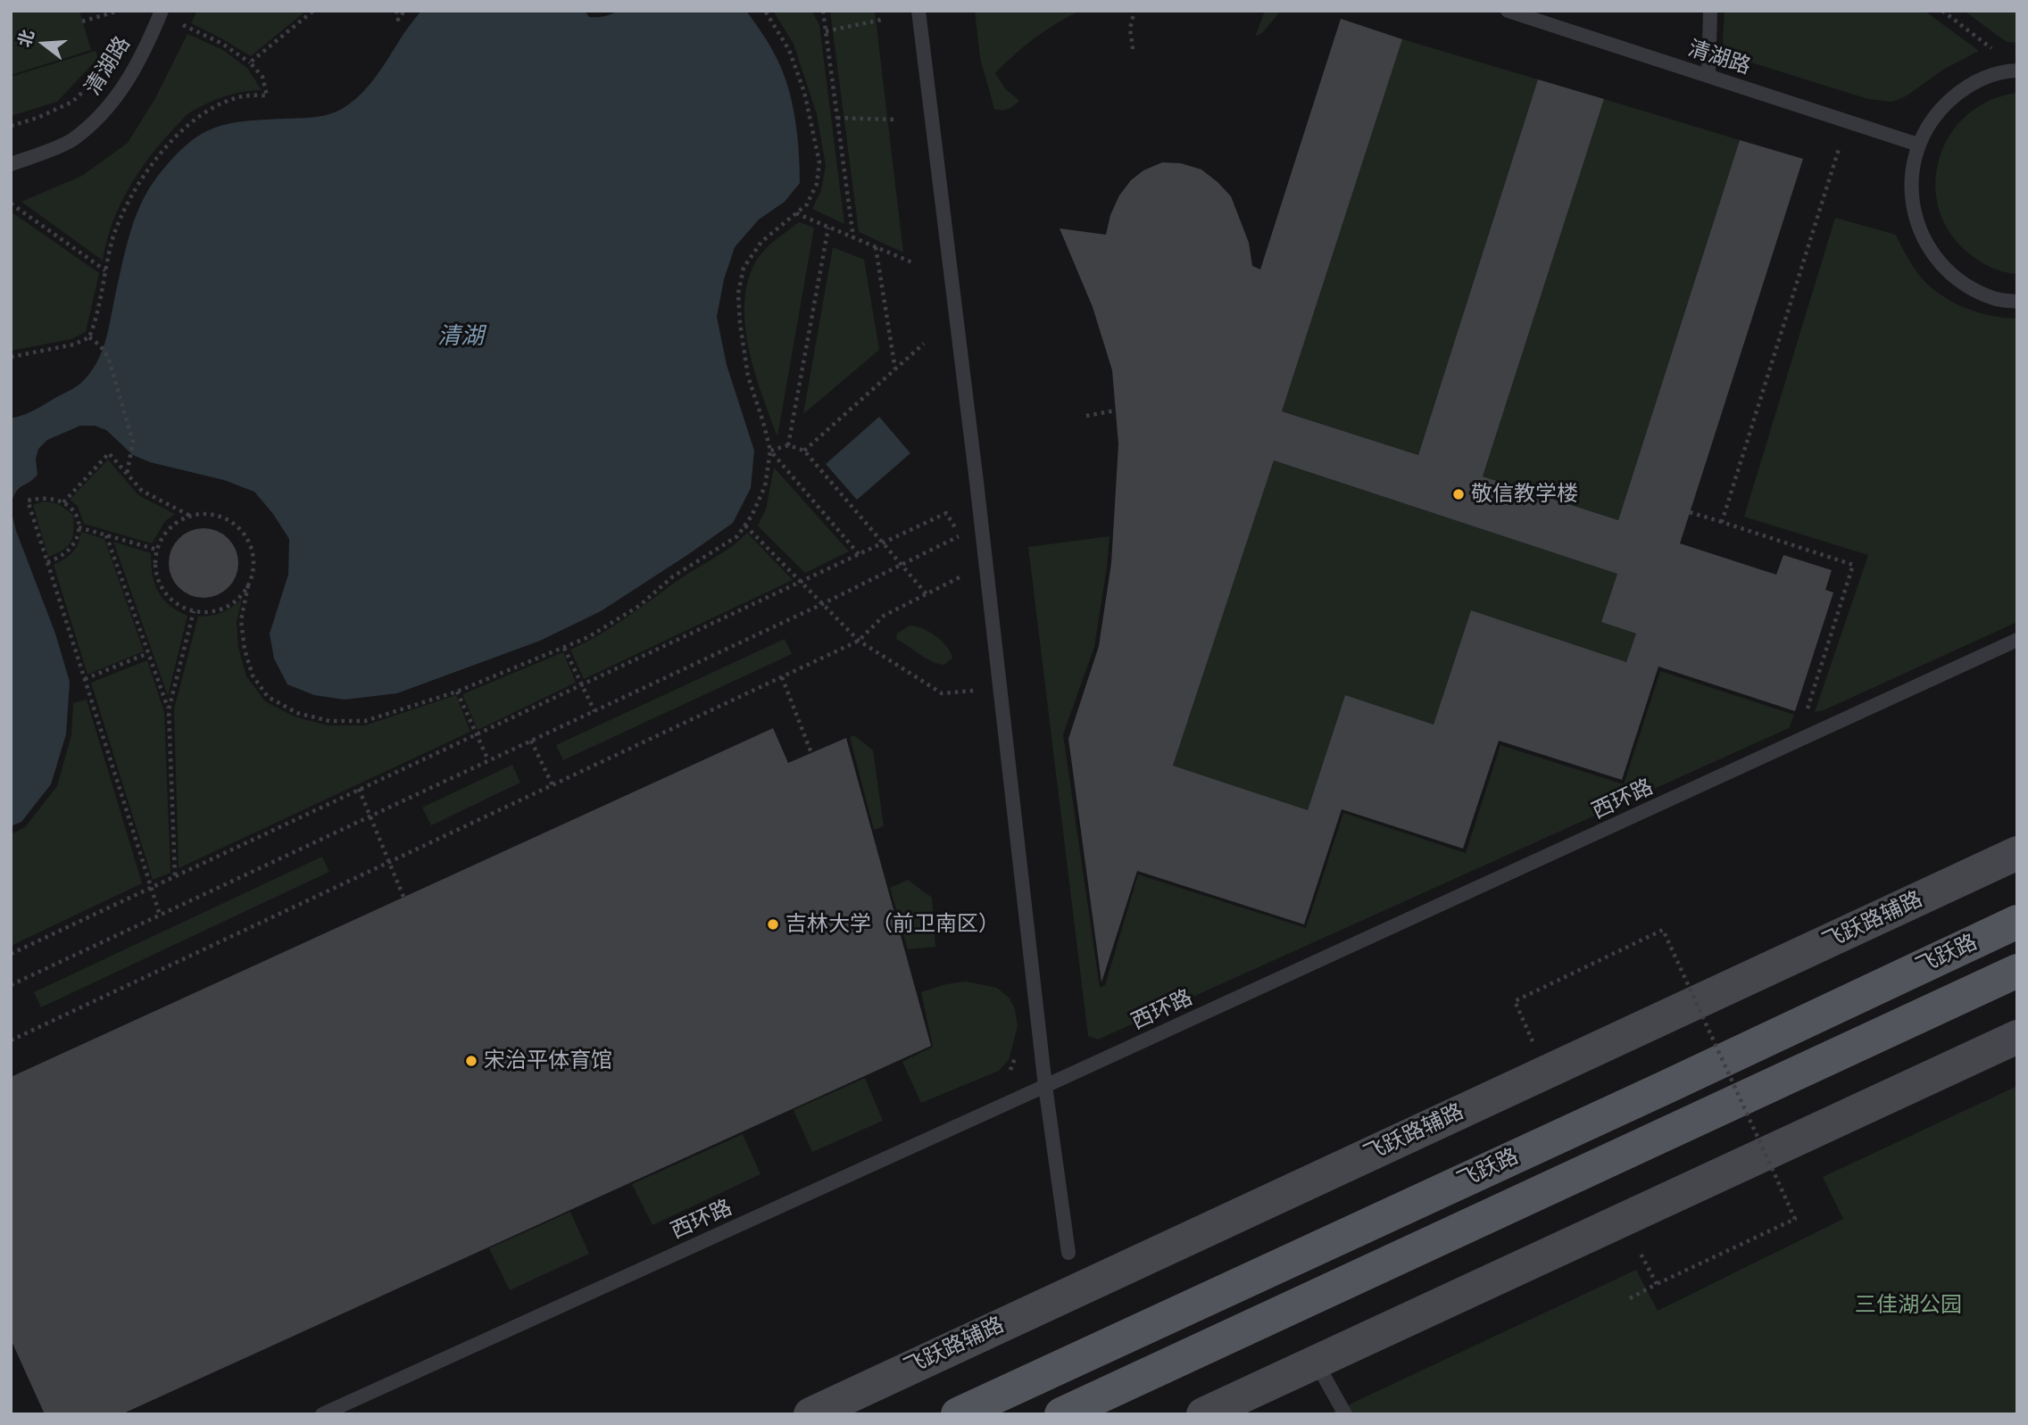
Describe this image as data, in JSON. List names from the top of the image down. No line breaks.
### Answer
{"streets":{"main road":["飞跃路"],"street":["飞跃路辅路"],"lane":["清湖路","西环路"]},"water":["清湖"],"parks":["三佳湖公园"],"places":["敬信教学楼","吉林大学（前卫南区）","宋治平体育馆"],"north":"left"}
